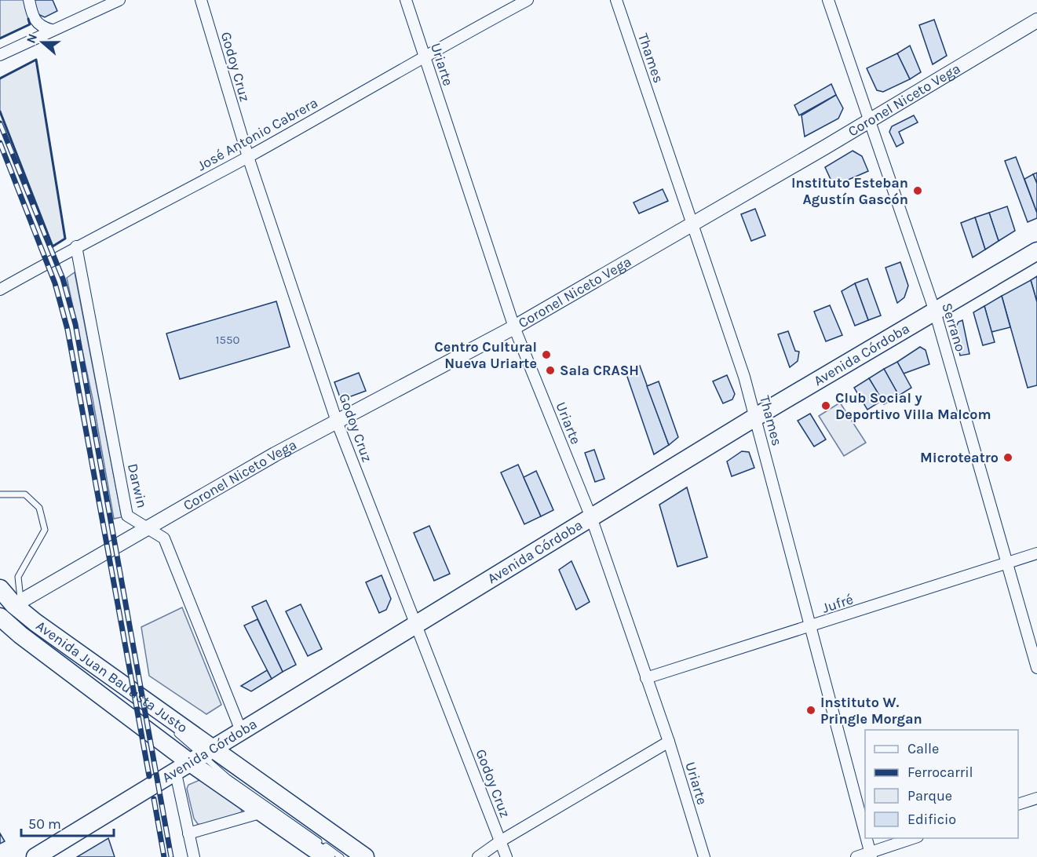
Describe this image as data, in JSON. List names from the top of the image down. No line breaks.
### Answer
{"streets":{"main road":["Avenida Córdoba","Avenida Juan Bautista Justo"],"street":["Thames","Uriarte","Godoy Cruz","Coronel Niceto Vega","José Antonio Cabrera","Serrano","Darwin","Jufré"]},"crossings":[["Thames","Coronel Niceto Vega"],["Thames","Avenida Córdoba"],["Thames","Jufré"],["Uriarte","Coronel Niceto Vega"],["Uriarte","José Antonio Cabrera"],["Uriarte","Avenida Córdoba"],["Uriarte","Jufré"],["Godoy Cruz","Coronel Niceto Vega"],["Godoy Cruz","José Antonio Cabrera"],["Godoy Cruz","Avenida Córdoba"],["Coronel Niceto Vega","Serrano"],["Coronel Niceto Vega","Darwin"],["Coronel Niceto Vega","Avenida Juan Bautista Justo"],["José Antonio Cabrera","Darwin"],["Serrano","Avenida Córdoba"],["Serrano","Jufré"],["Avenida Córdoba","Darwin"],["Avenida Córdoba","Avenida Juan Bautista Justo"]],"places":["Instituto Esteban Agustín Gascón","Centro Cultural Nueva Uriarte","Sala CRASH","Club Social y Deportivo Villa Malcom","Microteatro","Instituto W. Pringle Morgan"],"house_numbers":["1550"],"legend":["Calle","Ferrocarril","Parque","Edificio"],"scale_bar":"50 m","north":"left"}
